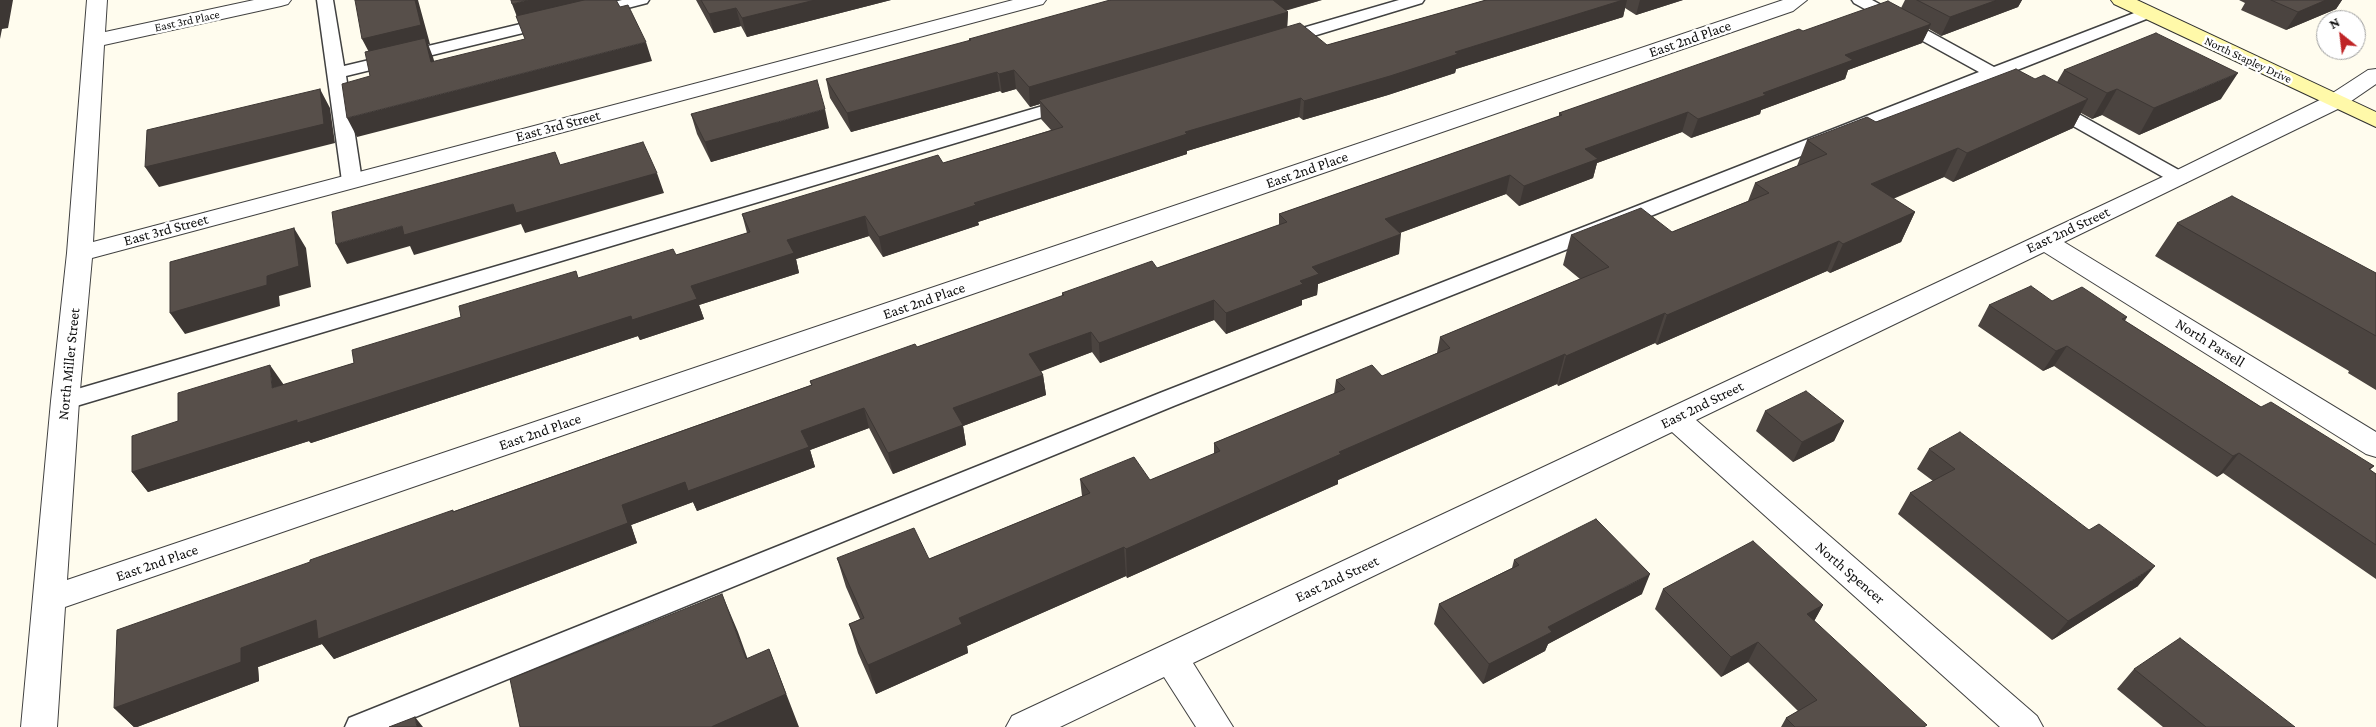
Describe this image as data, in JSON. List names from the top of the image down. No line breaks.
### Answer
{"streets":{"main road":["North Stapley Drive"],"street":["East 3rd Place","East 2nd Place","East 3rd Street","East 2nd Street","North Parsell","North Miller Street","North Spencer"]},"crossings":[["East 3rd Place","North Miller Street"],["East 2nd Place","North Miller Street"],["North Stapley Drive","East 2nd Street"],["East 3rd Street","North Miller Street"],["East 2nd Street","North Parsell"],["East 2nd Street","North Spencer"]],"north":"top left"}
